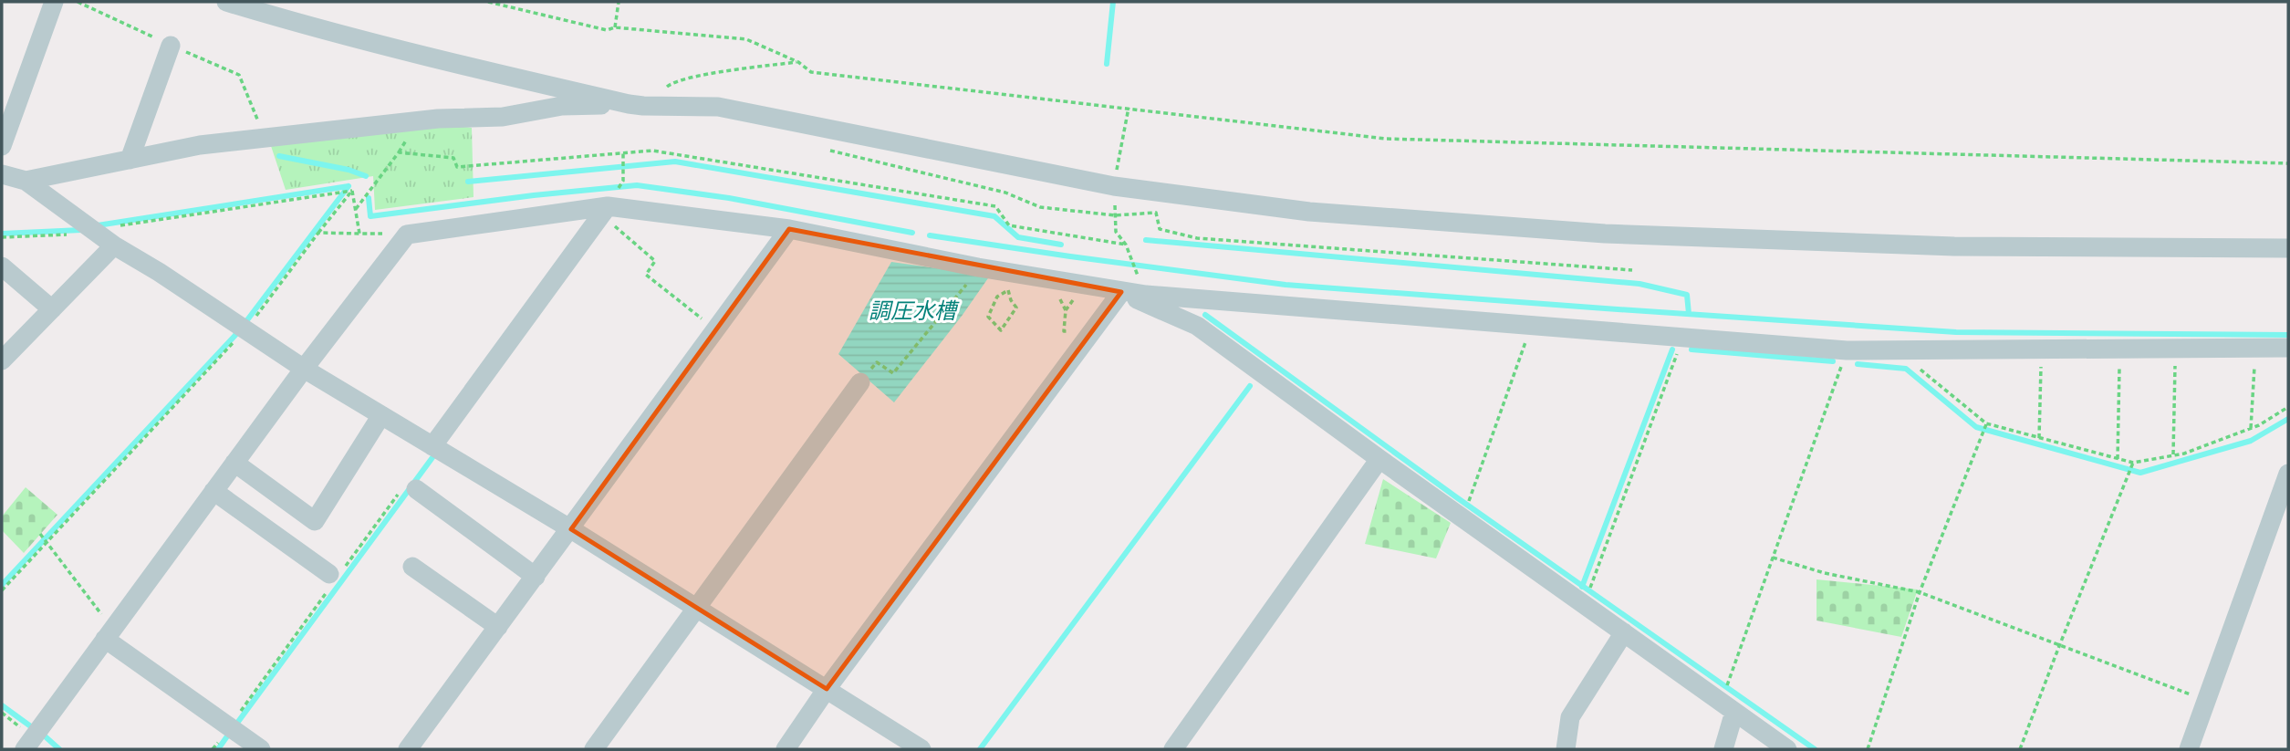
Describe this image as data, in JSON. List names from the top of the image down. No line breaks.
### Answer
{"water":["調圧水槽"]}
